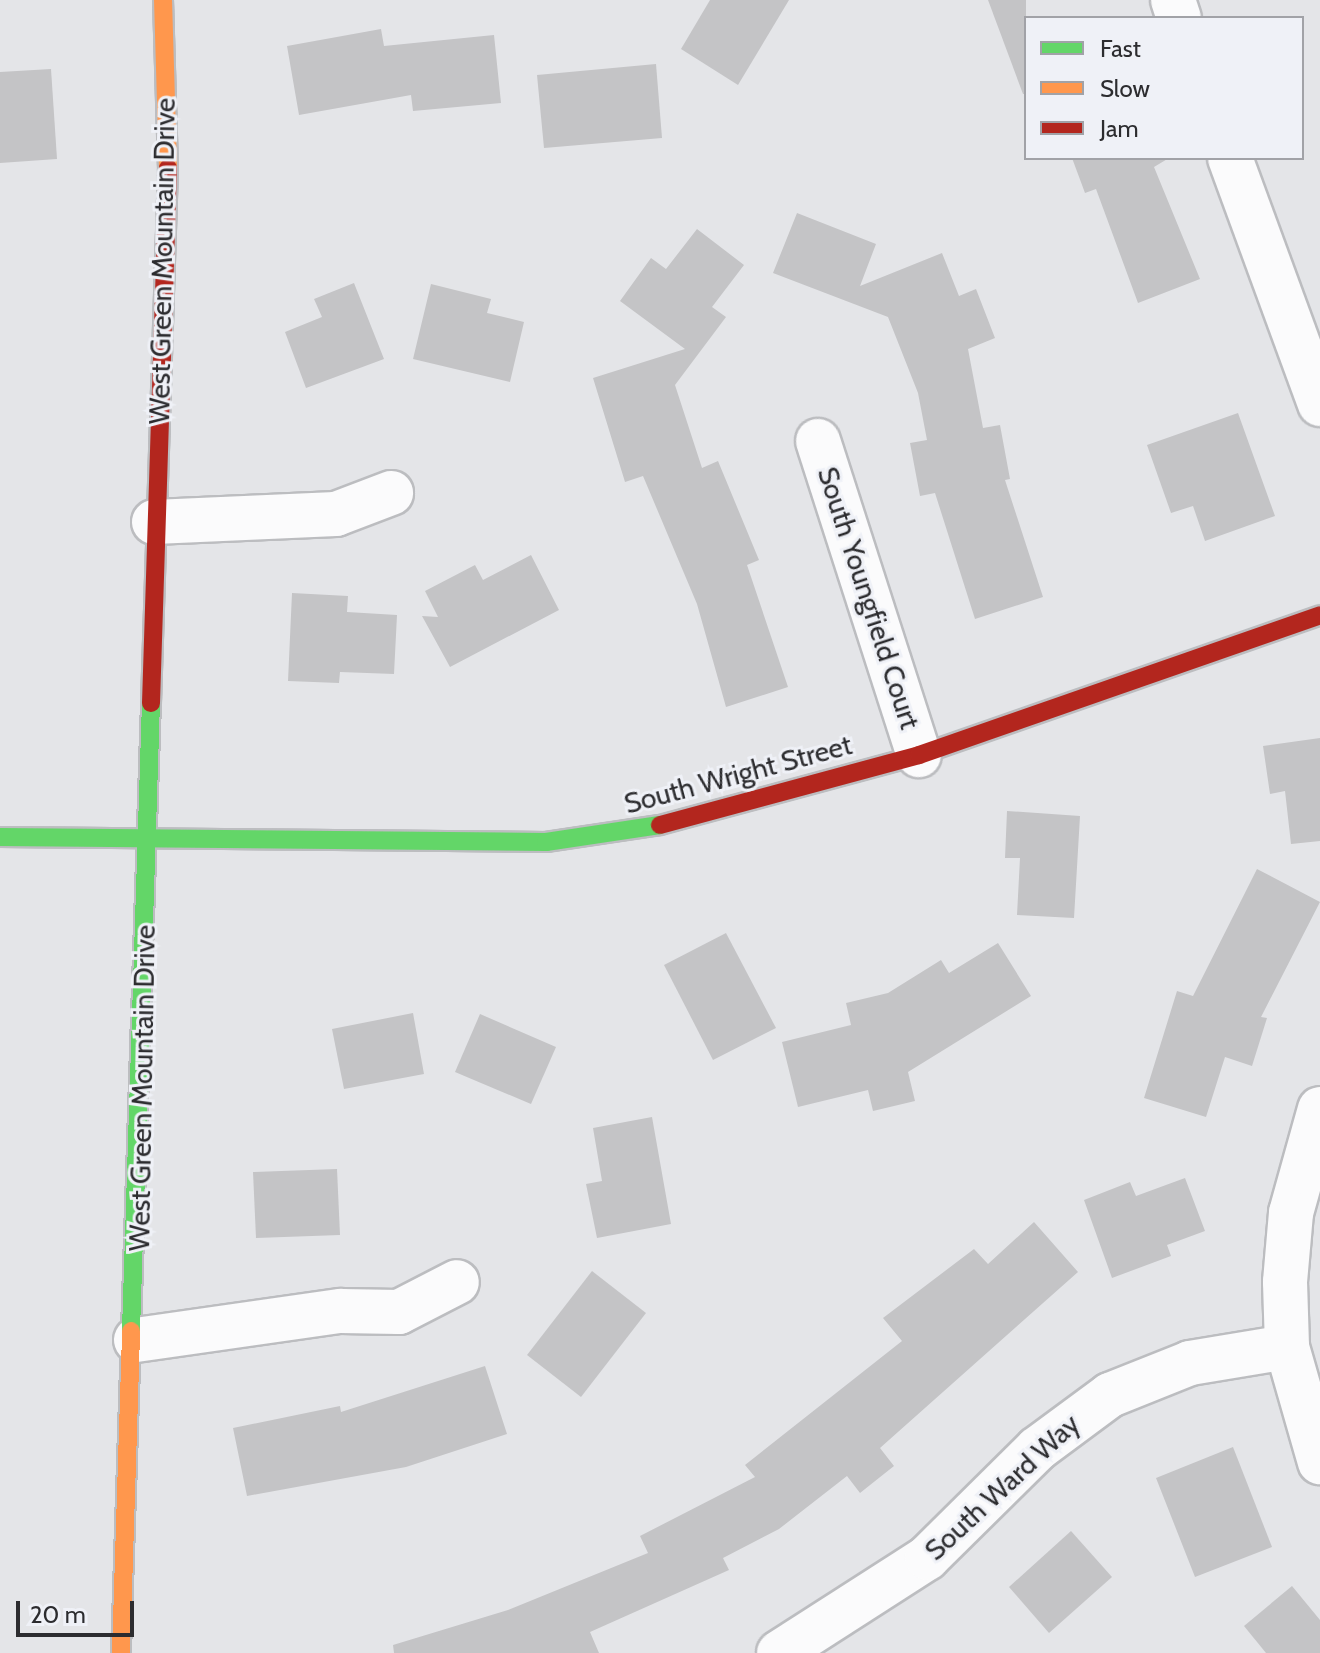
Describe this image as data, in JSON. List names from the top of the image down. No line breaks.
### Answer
{"streets":{"street":["West Green Mountain Drive","South Youngfield Court","South Wright Street","South Ward Way"]},"crossings":[["West Green Mountain Drive","South Wright Street"],["South Youngfield Court","South Wright Street"]],"legend":["Fast","Slow","Jam"],"scale_bar":"20 m"}
